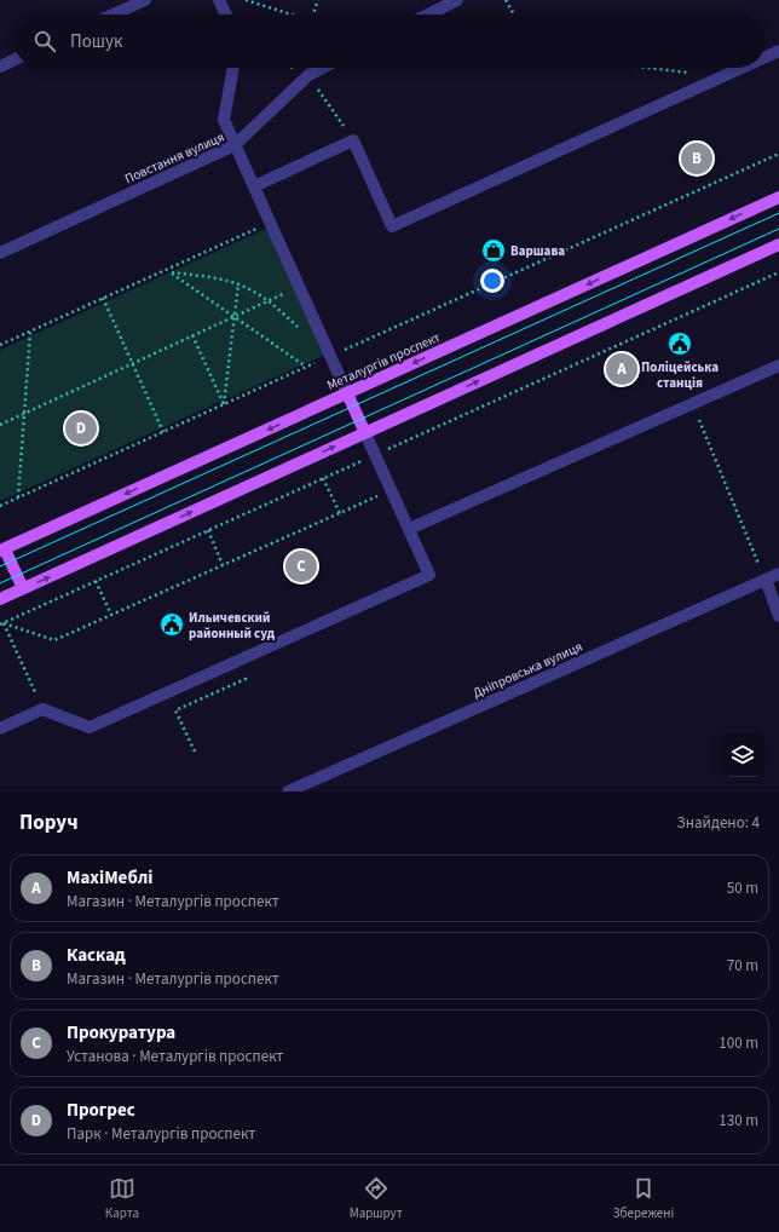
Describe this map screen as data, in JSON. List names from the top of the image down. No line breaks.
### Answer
{"streets":{"main road":["Металургів проспект"],"street":["Повстання вулиця","Дніпровська вулиця"]},"places":{"shop":["Варшава"],"public building":["Поліцейська станція","Ильичевский районный суд"]},"page":{"search":"Пошук","pins":["B","A","D","C"],"heading":["Поруч","Знайдено: 4"],"list":[{"mark":"A","name":"MaxiМеблі","note":"Магазин · Металургів проспект","value":"50 m"},{"mark":"B","name":"Каскад","note":"Магазин · Металургів проспект","value":"70 m"},{"mark":"C","name":"Прокуратура","note":"Установа · Металургів проспект","value":"100 m"},{"mark":"D","name":"Прогрес","note":"Парк · Металургів проспект","value":"130 m"}],"nav":["Карта","Маршрут","Збережені"]}}
